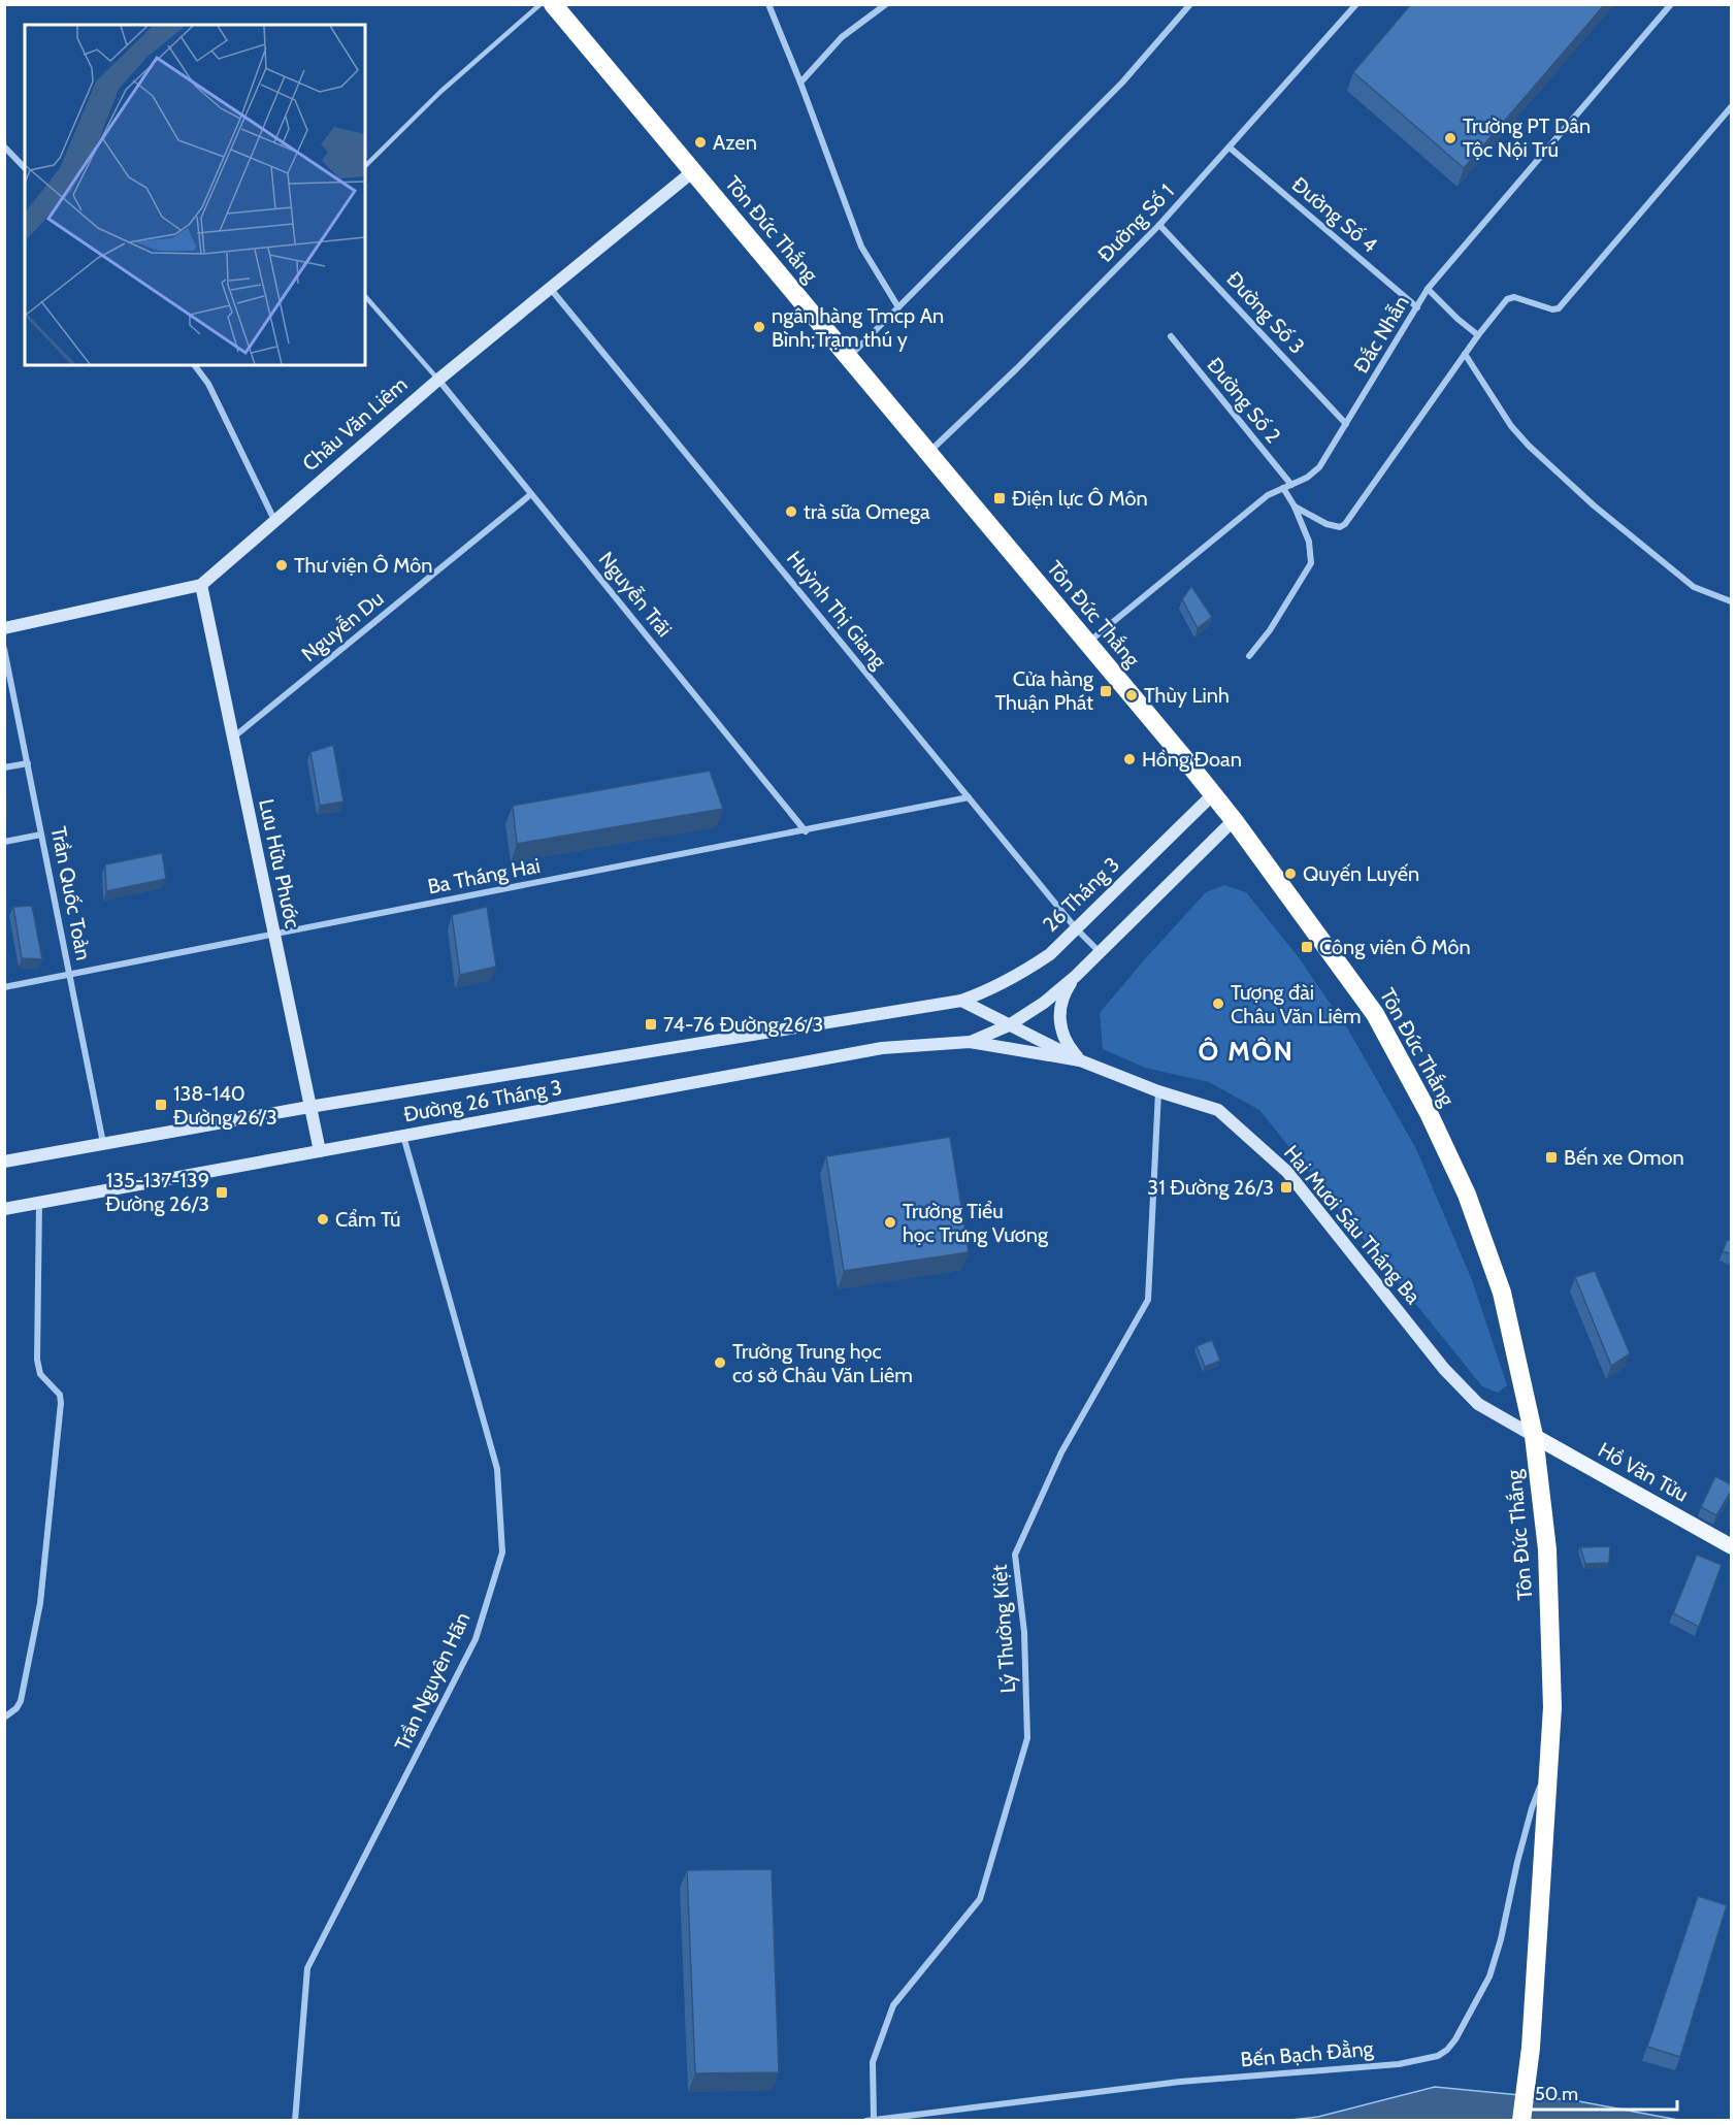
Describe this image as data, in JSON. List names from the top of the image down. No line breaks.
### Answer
{"streets":{"highway":["Tôn Đức Thắng"],"main road":["Hồ Văn Tửu"],"street":["Đường Số 4","Đường Số 1","Đường Số 3","Đắc Nhẫn","Đường Số 2","Châu Văn Liêm","Nguyễn Trãi","Huỳnh Thị Giang","Nguyễn Du","Lưu Hữu Phước","Ba Tháng Hai","Trần Quốc Toản","26 Tháng 3","Đường 26 Tháng 3","Hai Mươi Sáu Tháng Ba","Lý Thường Kiệt","Trần Nguyên Hãn","Bến Bạch Đằng"]},"crossings":[["Đường Số 4","Đường Số 1"],["Đường Số 4","Đắc Nhẫn"],["Đường Số 1","Tôn Đức Thắng"],["Đường Số 1","Đường Số 3"],["Tôn Đức Thắng","Đắc Nhẫn"],["Tôn Đức Thắng","Châu Văn Liêm"],["Tôn Đức Thắng","26 Tháng 3"],["Tôn Đức Thắng","Hai Mươi Sáu Tháng Ba"],["Tôn Đức Thắng","Hồ Văn Tửu"],["Tôn Đức Thắng","Bến Bạch Đằng"],["Đường Số 3","Đắc Nhẫn"],["Đắc Nhẫn","Đường Số 2"],["Châu Văn Liêm","Nguyễn Trãi"],["Châu Văn Liêm","Huỳnh Thị Giang"],["Châu Văn Liêm","Lưu Hữu Phước"],["Nguyễn Trãi","Nguyễn Du"],["Nguyễn Trãi","Ba Tháng Hai"],["Huỳnh Thị Giang","Ba Tháng Hai"],["Huỳnh Thị Giang","26 Tháng 3"],["Nguyễn Du","Lưu Hữu Phước"],["Lưu Hữu Phước","Ba Tháng Hai"],["Lưu Hữu Phước","Đường 26 Tháng 3"],["Ba Tháng Hai","Trần Quốc Toản"],["Trần Quốc Toản","Đường 26 Tháng 3"],["26 Tháng 3","Đường 26 Tháng 3"],["26 Tháng 3","Hai Mươi Sáu Tháng Ba"],["Đường 26 Tháng 3","Hai Mươi Sáu Tháng Ba"],["Đường 26 Tháng 3","Trần Nguyên Hãn"],["Hai Mươi Sáu Tháng Ba","Hồ Văn Tửu"],["Hai Mươi Sáu Tháng Ba","Lý Thường Kiệt"],["Lý Thường Kiệt","Bến Bạch Đằng"]],"districts":["Ô MÔN"],"places":{"other":["Trường PT Dân Tộc Nội Trú","Azen","ngân hàng Tmcp An Bình;Trạm thú y","trà sữa Omega","Thư viện Ô Môn","Thùy Linh","Hồng Đoan","Quyến Luyến","Tượng đài Châu Văn Liêm","Cẩm Tú","Trường Tiểu học Trưng Vương","Trường Trung học cơ sở Châu Văn Liêm"],"transit":["Điện lực Ô Môn","Cửa hàng Thuận Phát","Công viên Ô Môn","74-76 Đường 26/3","138-140 Đường 26/3","Bến xe Omon","31 Đường 26/3","135-137-139 Đường 26/3"]},"scale_bar":"50 m"}
